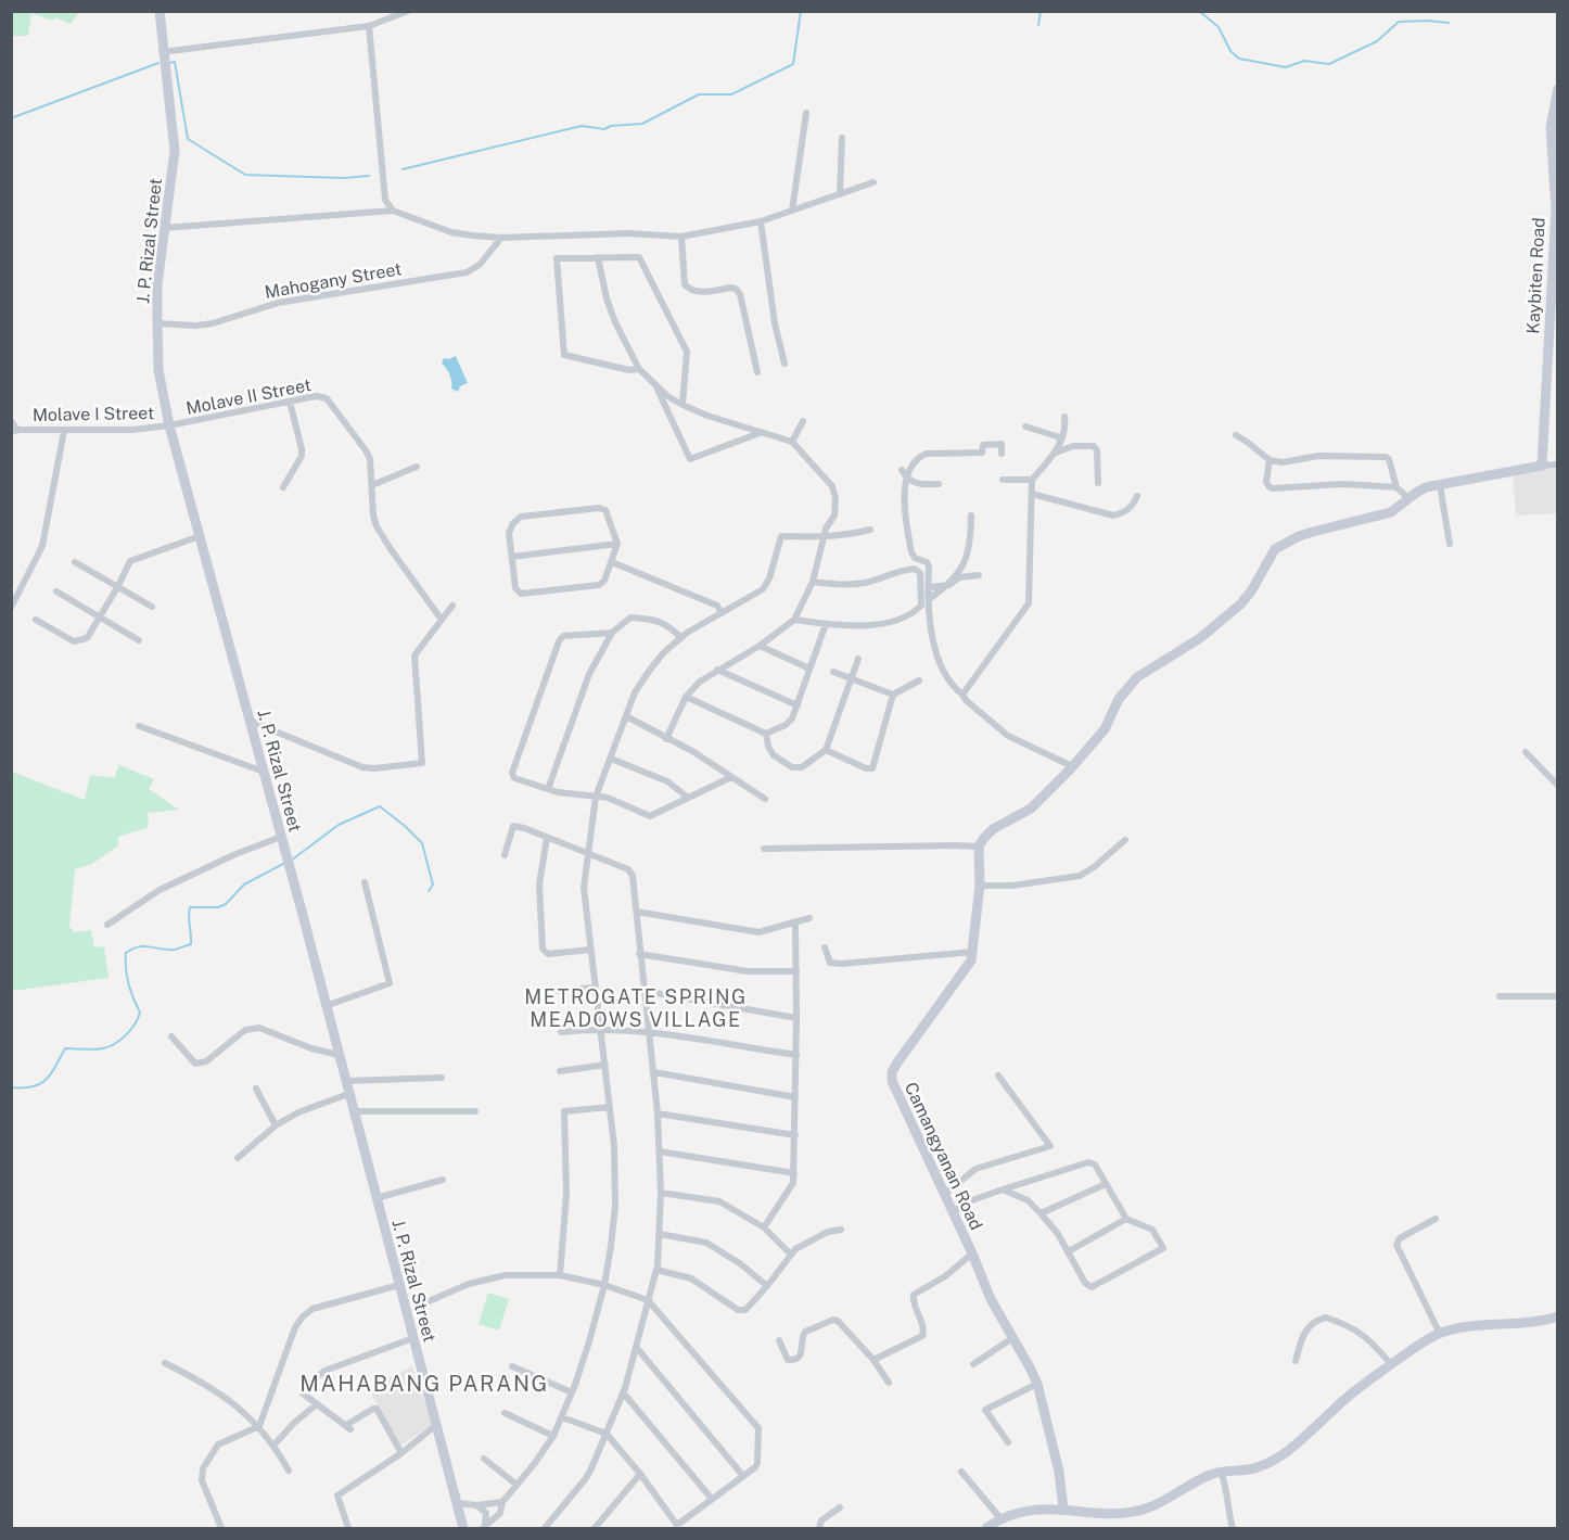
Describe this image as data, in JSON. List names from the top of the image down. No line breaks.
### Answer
{"streets":{"street":["J. P. Rizal Street","Kaybiten Road","Mahogany Street","Molave II Street","Molave I Street","Camangyanan Road"]},"crossings":[["J. P. Rizal Street","Mahogany Street"],["J. P. Rizal Street","Molave II Street"],["J. P. Rizal Street","Molave I Street"],["Molave II Street","Molave I Street"]],"districts":["METROGATE SPRING MEADOWS VILLAGE","MAHABANG PARANG"]}
